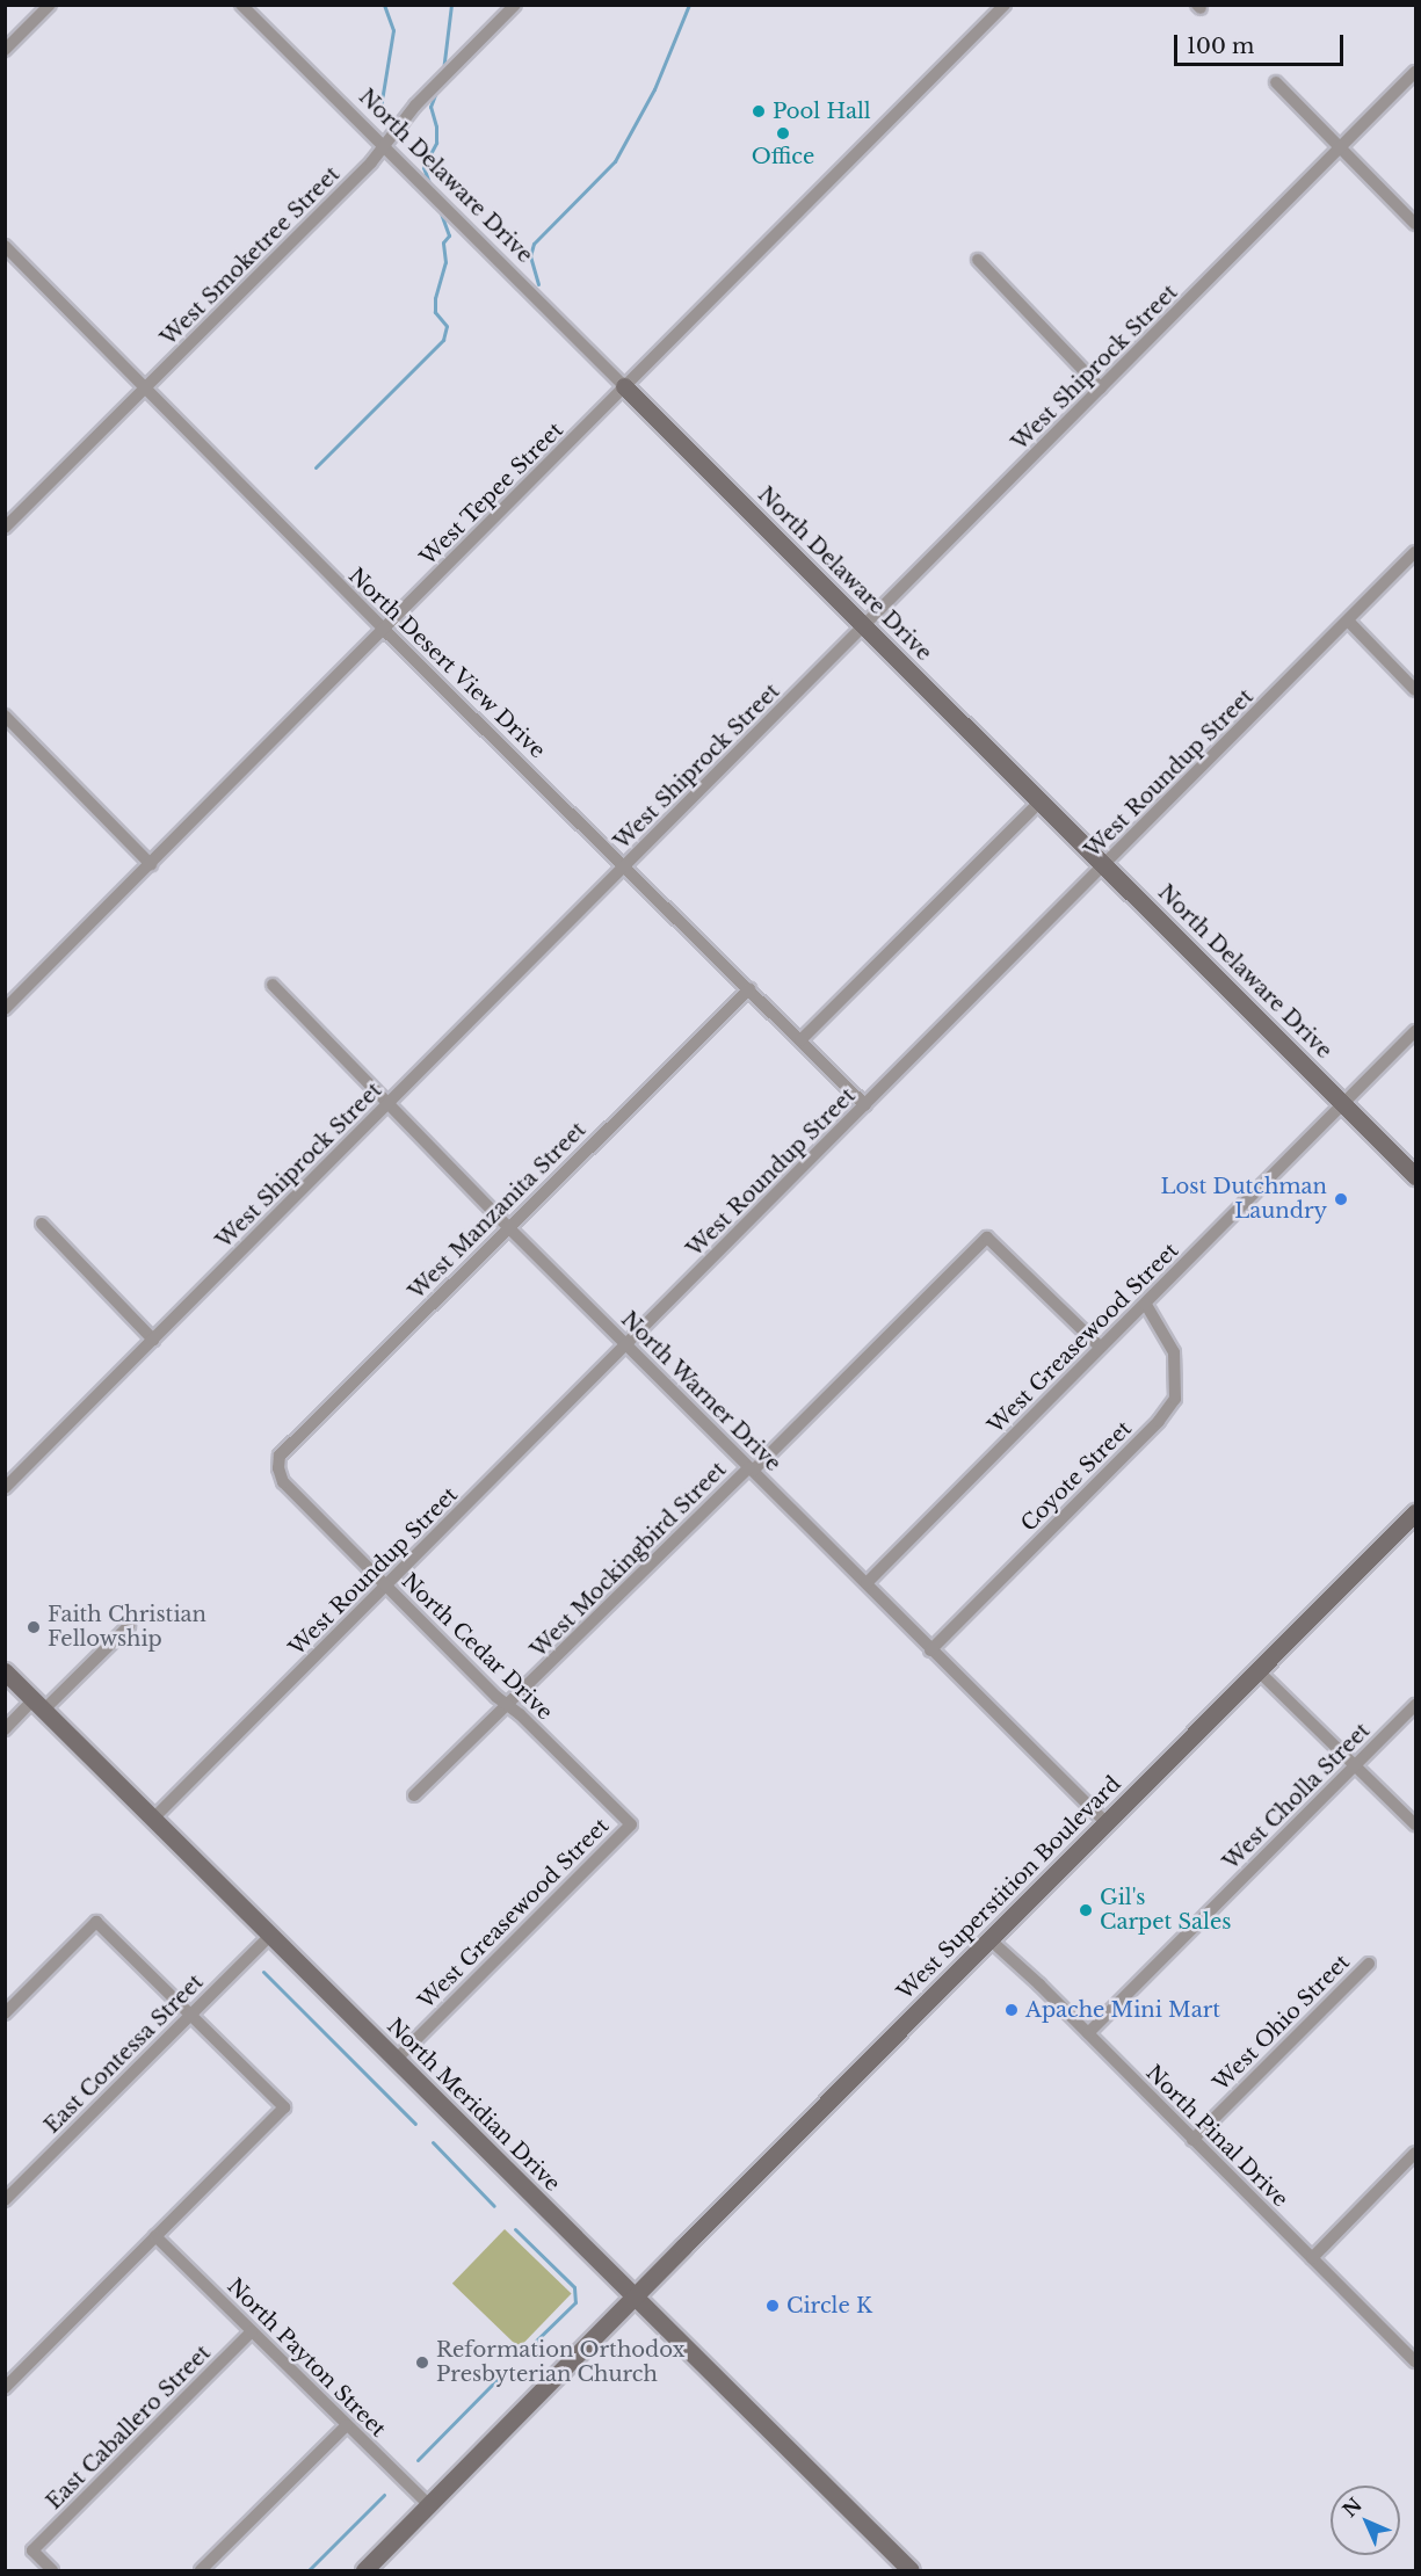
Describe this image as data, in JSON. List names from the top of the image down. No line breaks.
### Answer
{"streets":{"street":["North Delaware Drive","West Smoketree Street","West Shiprock Street","West Tepee Street","North Desert View Drive","West Roundup Street","West Manzanita Street","West Greasewood Street","North Warner Drive","Coyote Street","West Mockingbird Street","North Cedar Drive","West Cholla Street","West Superstition Boulevard","West Ohio Street","East Contessa Street","North Meridian Drive","North Pinal Drive","North Payton Street","East Caballero Street"]},"crossings":[["North Delaware Drive","West Smoketree Street"],["North Delaware Drive","West Shiprock Street"],["North Delaware Drive","West Tepee Street"],["North Delaware Drive","West Roundup Street"],["North Delaware Drive","West Greasewood Street"],["West Smoketree Street","North Desert View Drive"],["West Shiprock Street","North Desert View Drive"],["West Shiprock Street","North Warner Drive"],["West Tepee Street","North Desert View Drive"],["North Desert View Drive","West Roundup Street"],["North Desert View Drive","West Manzanita Street"],["West Roundup Street","North Warner Drive"],["West Roundup Street","North Cedar Drive"],["West Roundup Street","North Meridian Drive"],["West Manzanita Street","North Warner Drive"],["West Manzanita Street","North Cedar Drive"],["West Greasewood Street","North Warner Drive"],["West Greasewood Street","Coyote Street"],["West Greasewood Street","West Mockingbird Street"],["West Greasewood Street","North Cedar Drive"],["West Greasewood Street","North Meridian Drive"],["North Warner Drive","Coyote Street"],["North Warner Drive","West Mockingbird Street"],["North Warner Drive","West Superstition Boulevard"],["West Mockingbird Street","North Cedar Drive"],["West Cholla Street","North Pinal Drive"],["West Superstition Boulevard","North Meridian Drive"],["West Superstition Boulevard","North Pinal Drive"],["West Superstition Boulevard","North Payton Street"],["West Ohio Street","North Pinal Drive"],["East Contessa Street","North Meridian Drive"],["North Payton Street","East Caballero Street"]],"places":["Pool Hall","Office","Lost Dutchman Laundry","Faith Christian Fellowship","Gil's Carpet Sales","Apache Mini Mart","Circle K","Reformation Orthodox Presbyterian Church"],"scale_bar":"100 m","north":"top left"}
